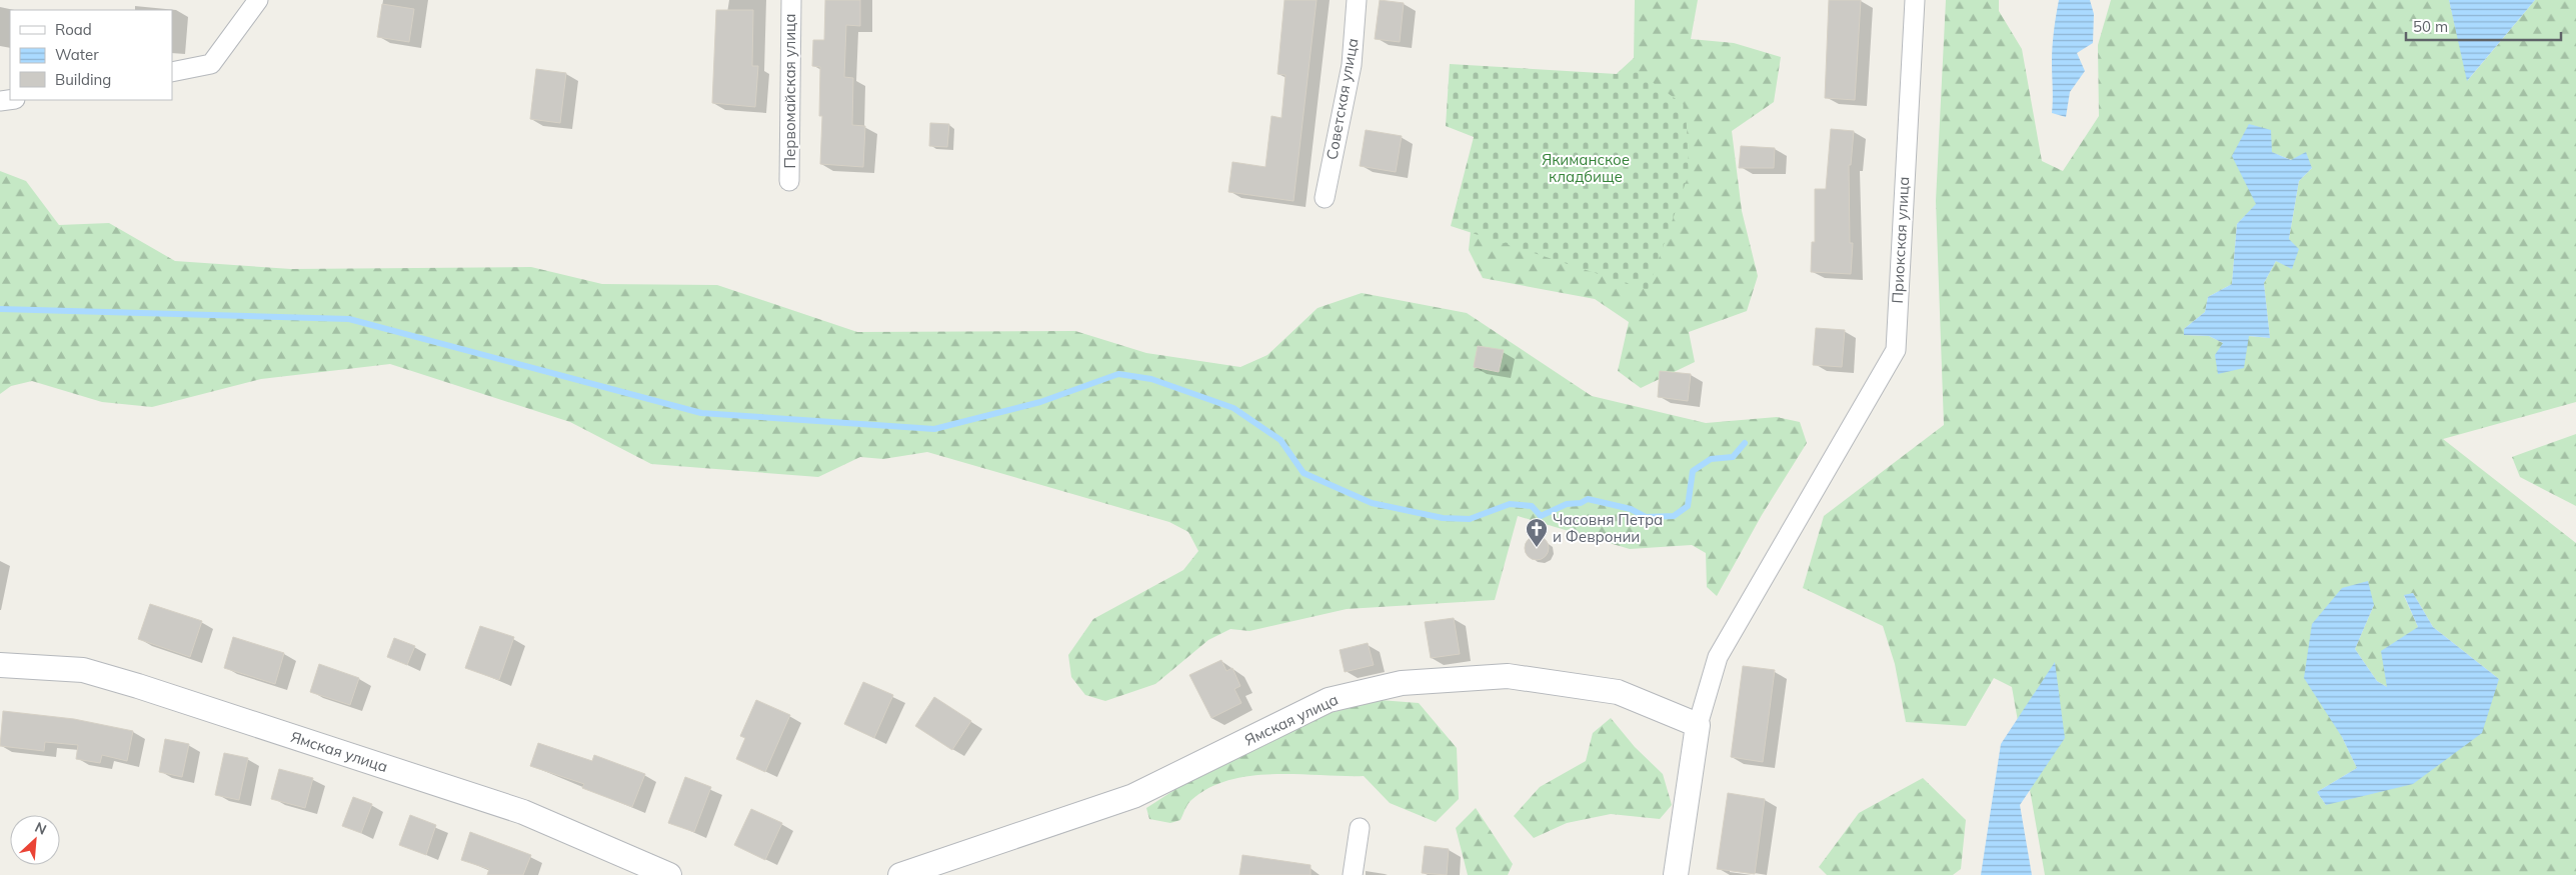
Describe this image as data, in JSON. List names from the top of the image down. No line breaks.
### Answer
{"streets":{"street":["Первомайская улица","Советская улица","Приокская улица","Ямская улица"]},"crossings":[["Приокская улица","Ямская улица"]],"parks":["Якиманское кладбище"],"places":{"church":["Часовня Петра и Февронии"]},"legend":["Road","Water","Building"],"scale_bar":"50 m","north":"top right"}
